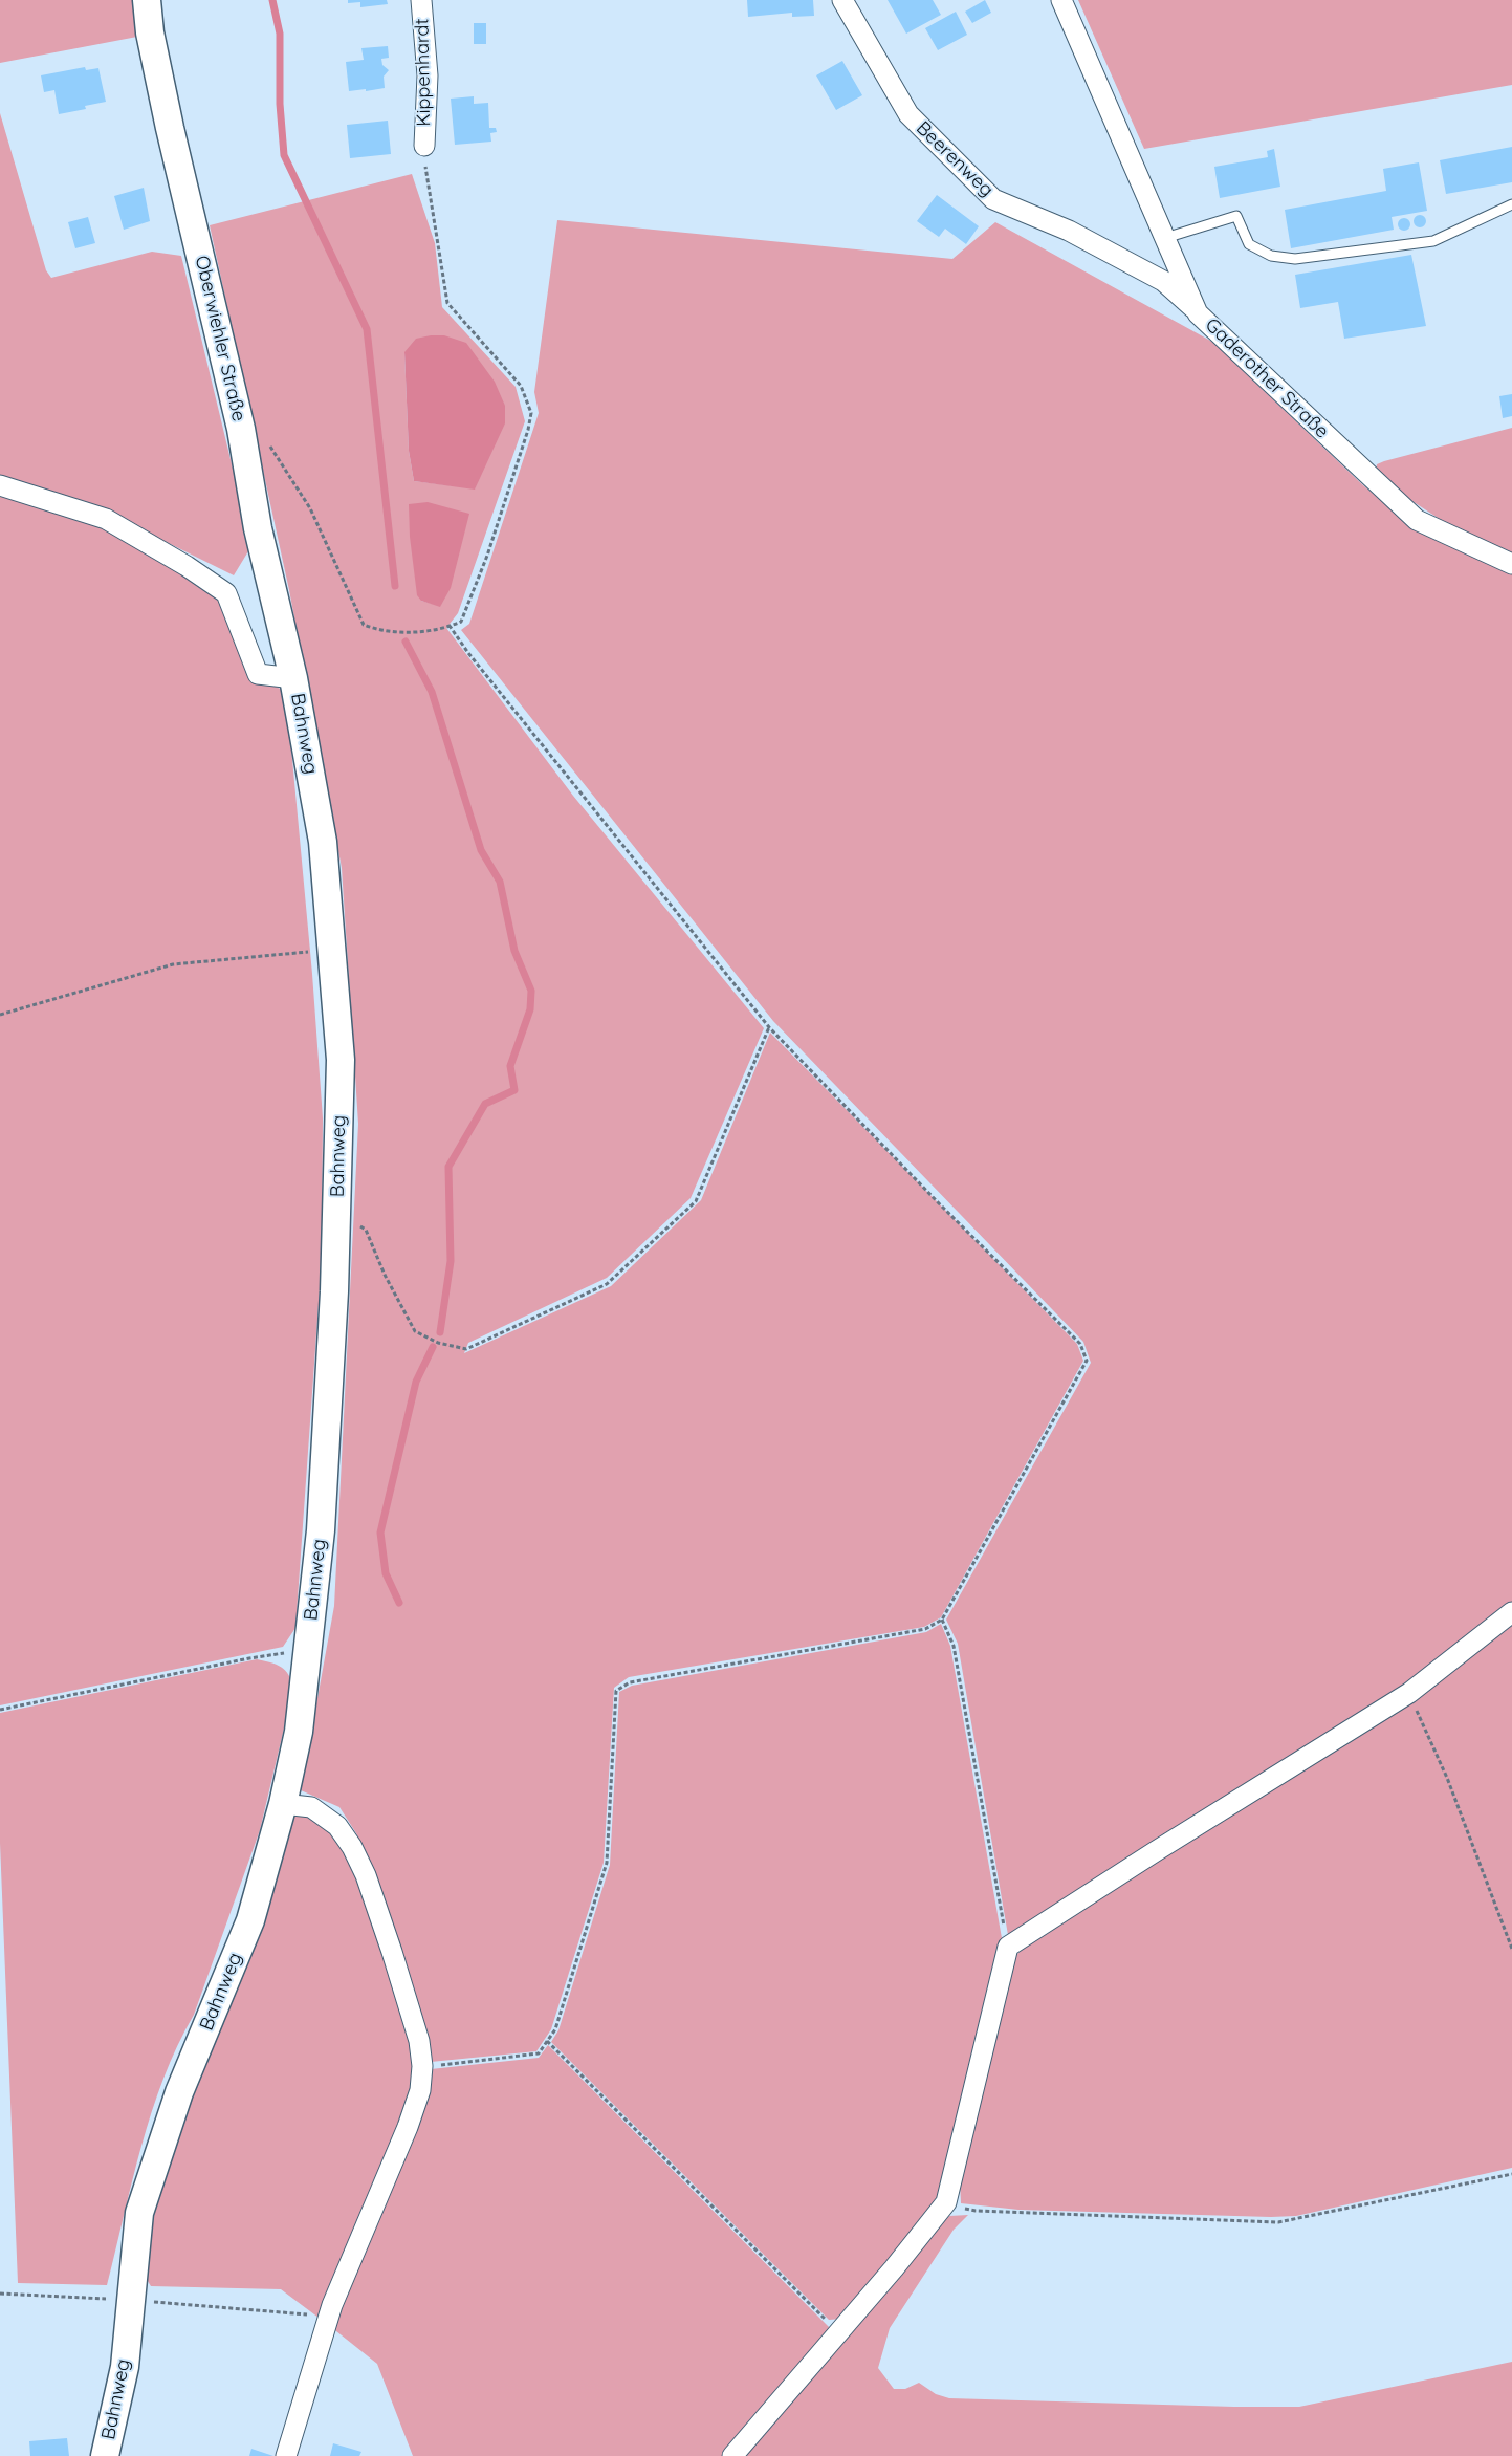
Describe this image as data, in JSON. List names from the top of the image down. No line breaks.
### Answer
{"streets":{"main road":["Oberwiehler Straße","Bahnweg"],"street":["Kippenhardt","Beerenweg","Gaderother Straße"]},"crossings":[["Beerenweg","Gaderother Straße"],["Oberwiehler Straße","Bahnweg"]]}
